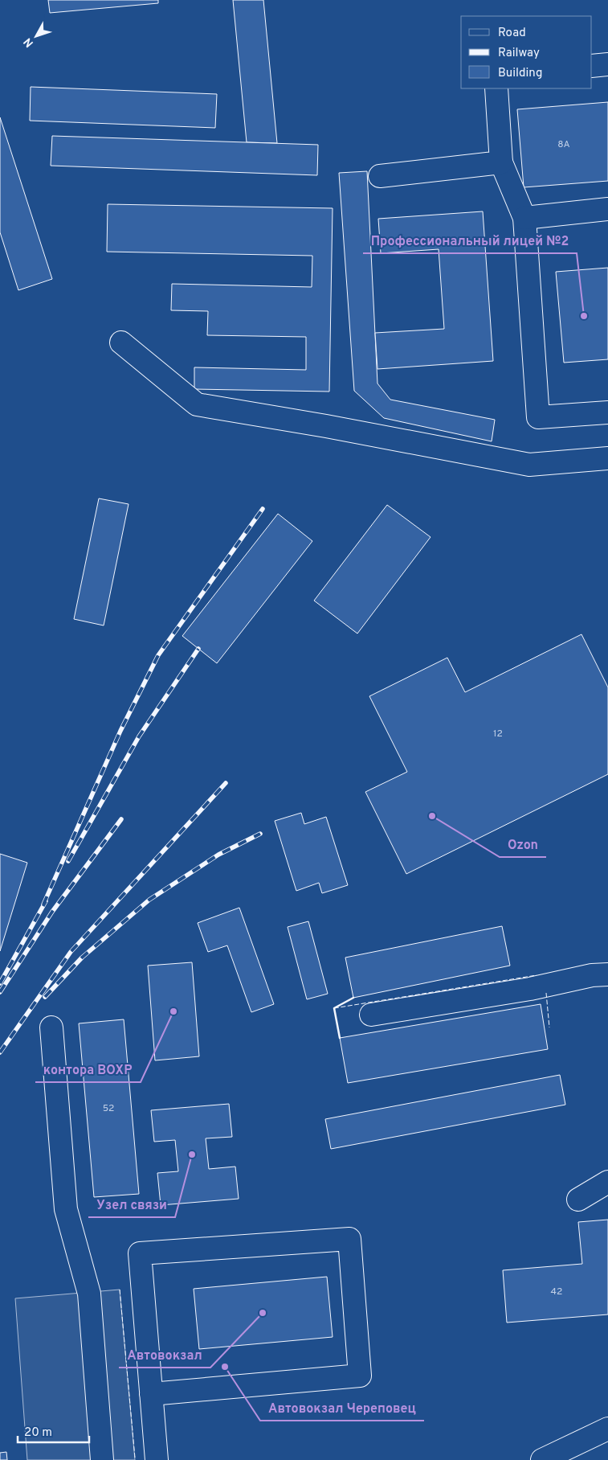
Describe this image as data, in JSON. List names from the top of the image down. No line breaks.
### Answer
{"places":["Профессиональный лицей №2","Ozon","контора ВОХР","Узел связи","Автовокзал","Автовокзал Череповец"],"house_numbers":["8А","12","52","42"],"legend":["Road","Railway","Building"],"scale_bar":"20 m","north":"bottom left"}
